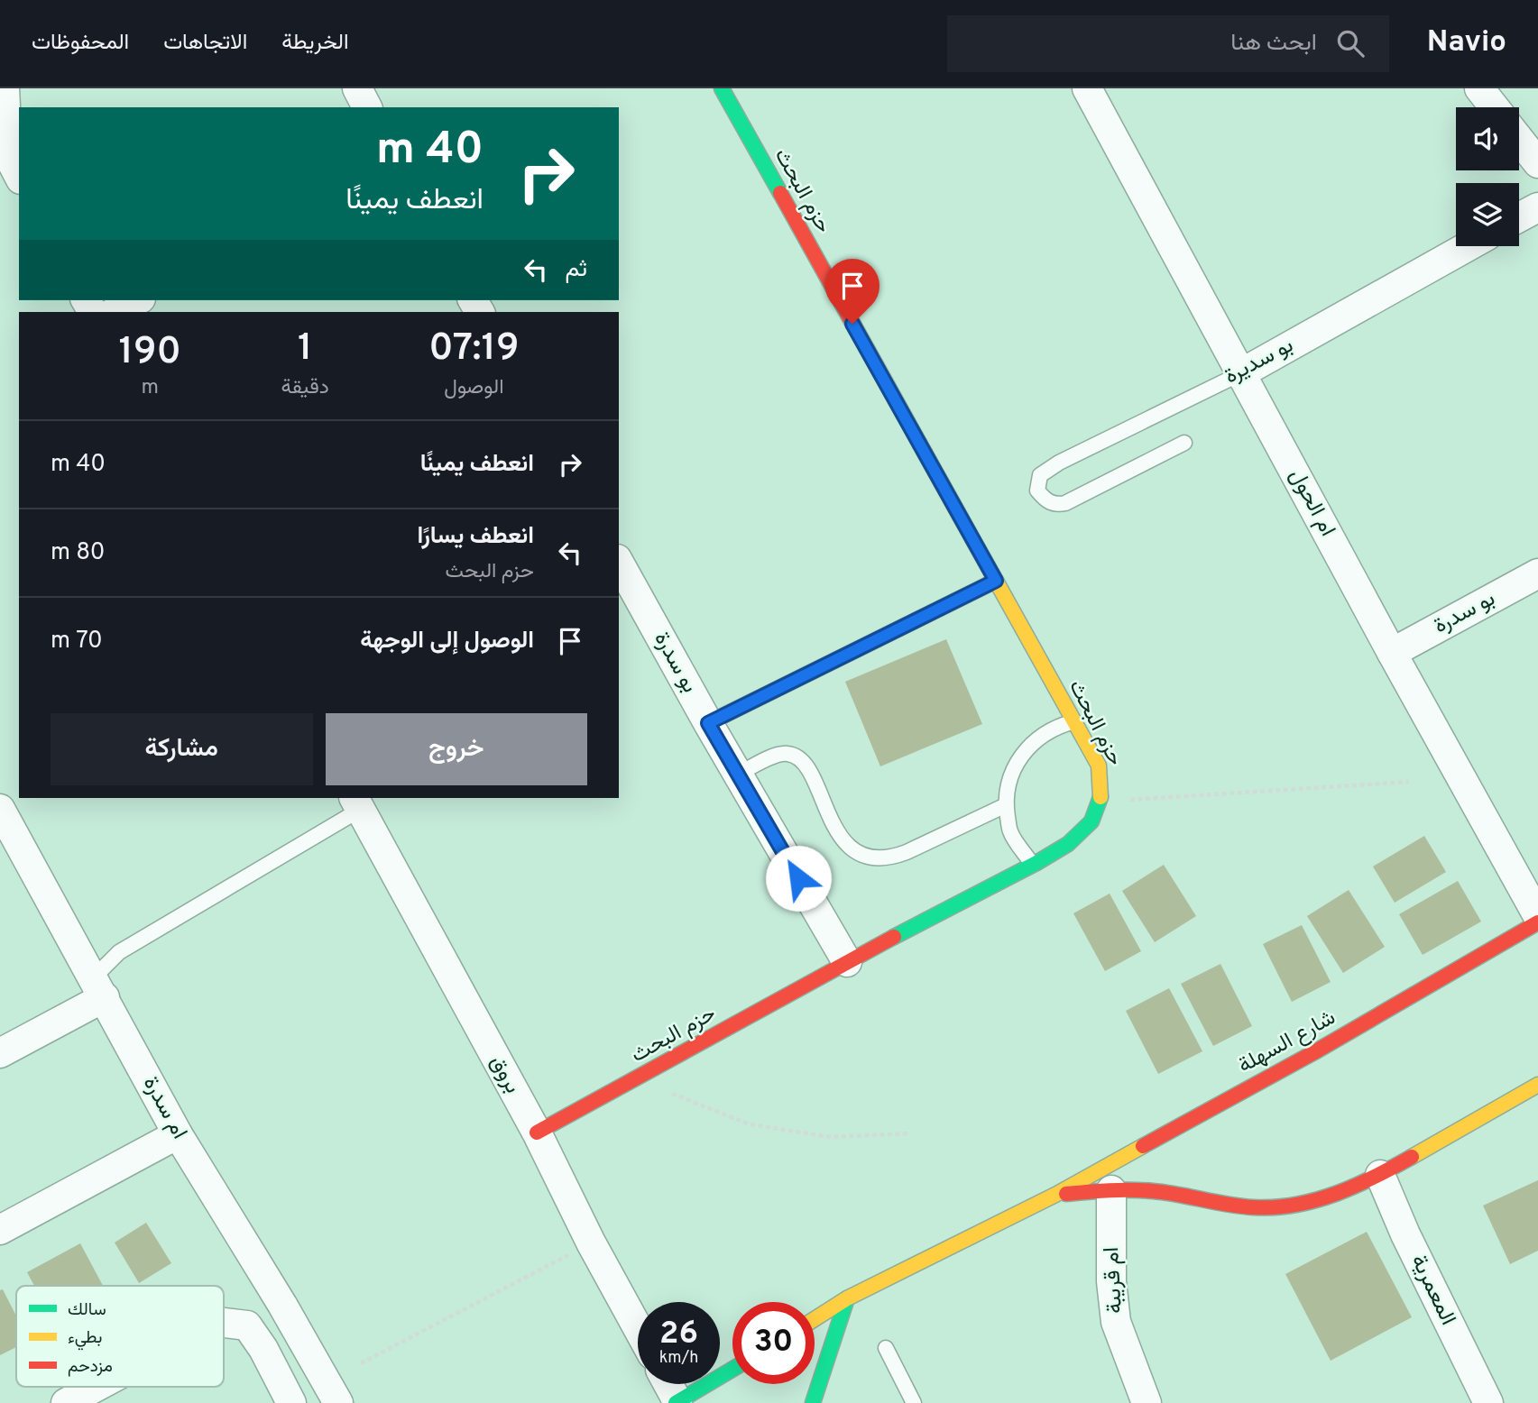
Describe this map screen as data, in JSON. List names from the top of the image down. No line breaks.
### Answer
{"streets":{"street":["حزم البحث","بو سديرة","ام الحول","بو سدرة","شارع السهلة","بروق","ام سدرة","ام قريبة","المعمرية"]},"crossings":[["حزم البحث","بو سدرة"],["حزم البحث","بروق"],["بو سديرة","ام الحول"],["ام الحول","بو سدرة"],["شارع السهلة","ام قريبة"],["شارع السهلة","المعمرية"]],"legend":["سالك","بطيء","مزدحم"],"page":{"header":"Navio","search":"ابحث هنا","nav":["الخريطة","الاتجاهات","المحفوظات"],"turn":["40 m","انعطف يمينًا"],"then":"ثم","eta":["07:19","الوصول","1","دقيقة","190","m"],"list":[{"name":"انعطف يمينًا","value":"40 m"},{"name":"انعطف يسارًا","note":"حزم البحث","value":"80 m"},{"name":"الوصول إلى الوجهة","value":"70 m"}],"buttons":["خروج","مشاركة"],"speed":"26 km/h","limit":"30"}}
